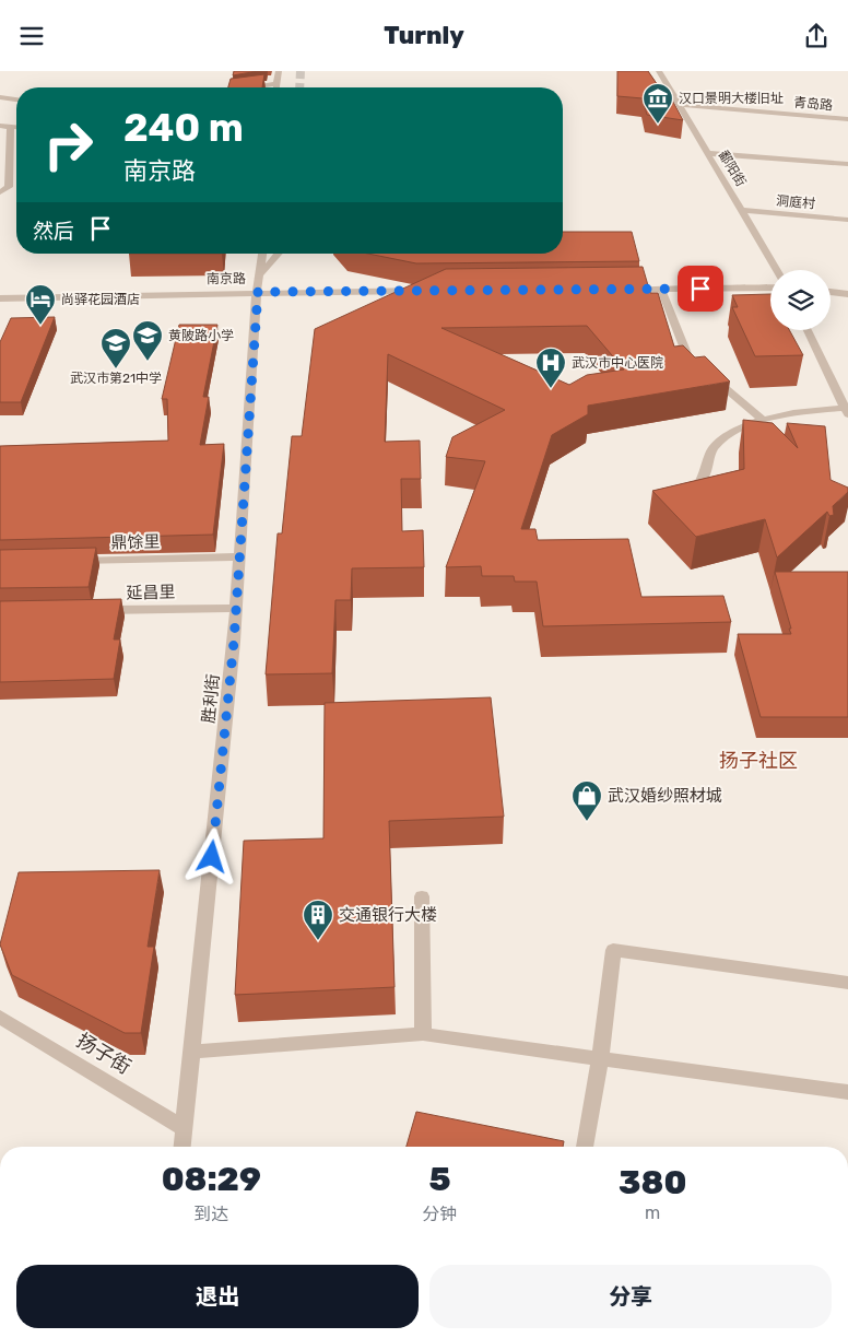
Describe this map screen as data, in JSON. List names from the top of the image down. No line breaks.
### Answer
{"streets":{"street":["青岛路","鄱阳街","洞庭村","南京路","鼎馀里","延昌里","胜利街","扬子街"]},"crossings":[["青岛路","鄱阳街"],["鄱阳街","洞庭村"],["南京路","胜利街"],["鼎馀里","胜利街"],["延昌里","胜利街"],["胜利街","扬子街"]],"districts":["扬子社区"],"places":{"museum":["汉口景明大楼旧址"],"hotel":["尚驿花园酒店"],"school or university":["黄陂路小学","武汉市第21中学"],"hospital":["武汉市中心医院"],"shop":["武汉婚纱照材城"],"building":["交通银行大楼"]},"page":{"header":"Turnly","turn":["240 m","南京路"],"then":"然后","eta":["08:29","到达","5","分钟","380","m"],"buttons":["退出","分享"]}}
